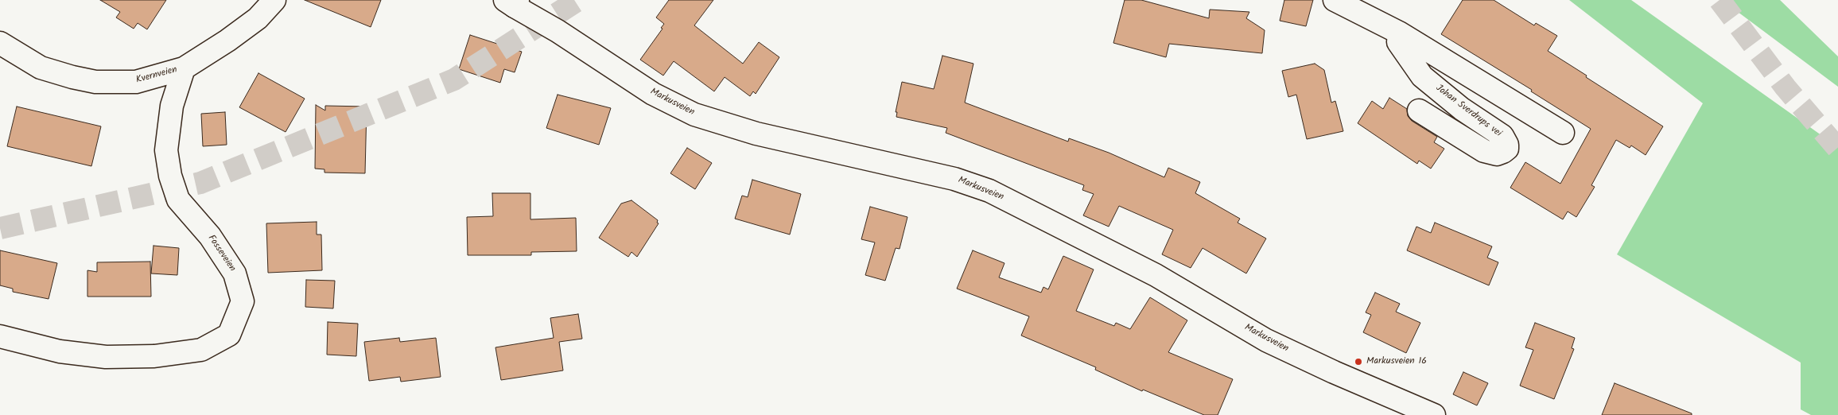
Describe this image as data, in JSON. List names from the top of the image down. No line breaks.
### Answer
{"streets":{"street":["Kvernveien","Markusveien","Johan Sverdrups vei","Fosseveien"]},"crossings":[["Kvernveien","Fosseveien"]],"places":["Markusveien 16"]}
